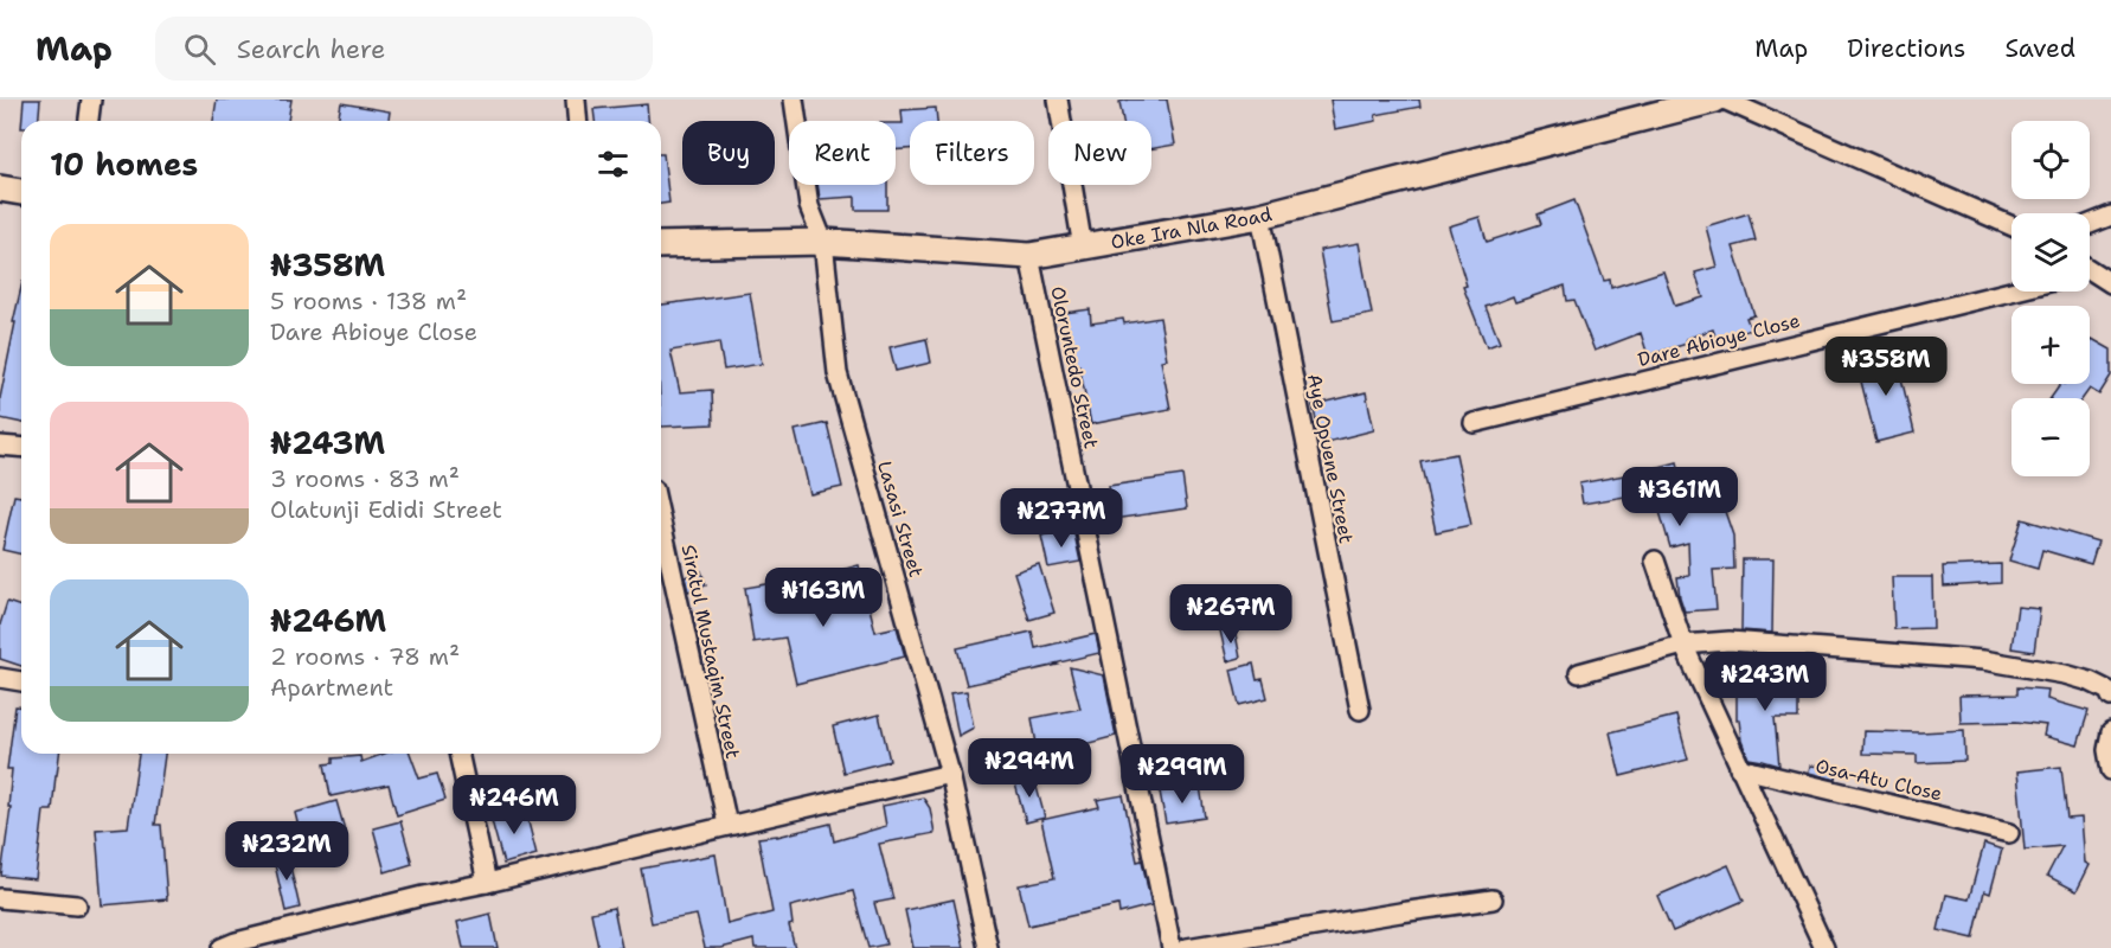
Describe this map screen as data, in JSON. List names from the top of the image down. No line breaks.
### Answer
{"streets":{"street":["Oke Ira Nla Road","Dare Abioye Close","Oloruntedo Street","Aye Opuene Street","Lasasi Street","Siratul Mustaqim Street","Osa-Atu Close"]},"crossings":[["Oke Ira Nla Road","Oloruntedo Street"],["Oke Ira Nla Road","Aye Opuene Street"],["Oke Ira Nla Road","Lasasi Street"]],"page":{"header":"Map","search":"Search here","nav":["Map","Directions","Saved"],"map_buttons":["+","−"],"chip":["Buy","Rent","Filters","New"],"heading":"10 homes","list":[{"name":"₦358M","note":"5 rooms · 138 m² · Dare Abioye Close"},{"name":"₦243M","note":"3 rooms · 83 m² · Olatunji Edidi Street"},{"name":"₦246M","note":"2 rooms · 78 m² · Apartment"}],"price":["₦358M","₦361M","₦277M","₦163M","₦267M","₦243M","₦294M","₦299M","₦246M","₦232M"]}}
